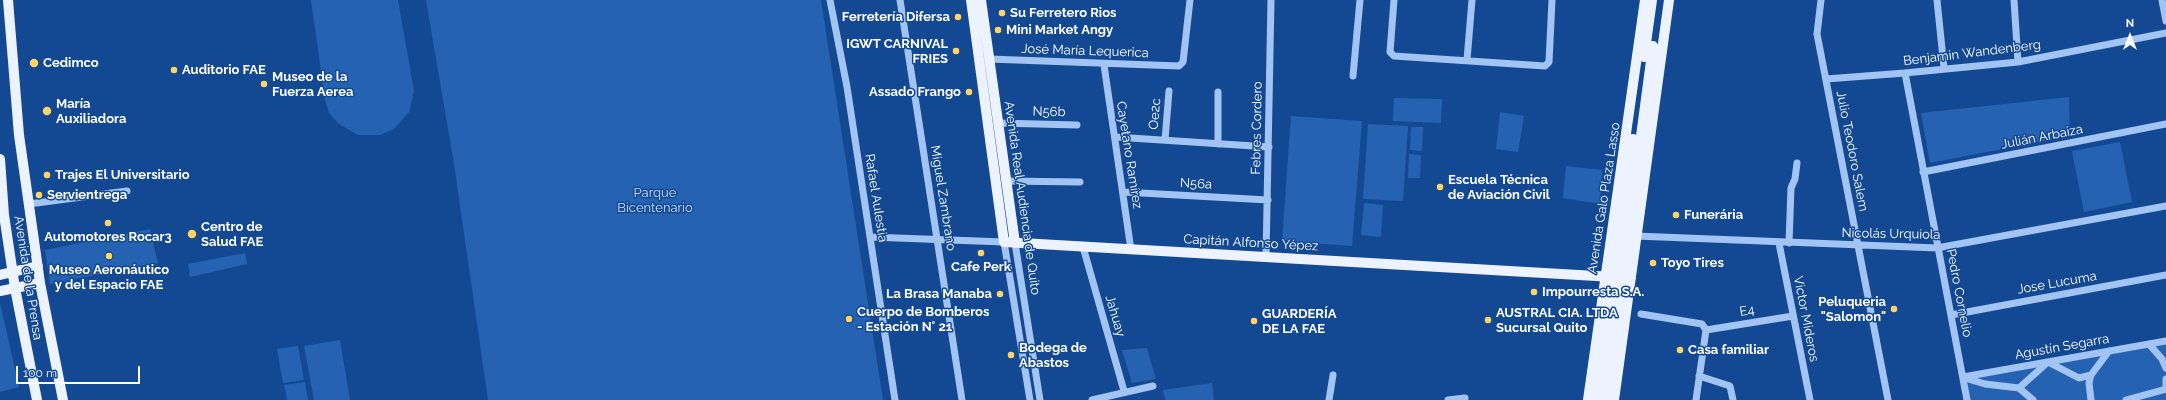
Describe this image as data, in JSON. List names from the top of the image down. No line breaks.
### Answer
{"streets":{"main road":["Avenida Real Audiencia de Quito","Avenida Galo Plaza Lasso","Capitán Alfonso Yépez","Avenida de la Prensa"],"street":["José María Lequerica","Benjamin Wandenberg","N56b","Oe2c","Febres Cordero","Julián Arbaiza","Julio Teodoro Salem","Cayetano Ramírez","N56a","Rafael Aulestia","Miguel Zambrano","Nicolás Urquiola","Jose Lucuma","Pedro Cornelio","E4","Jahuay","Victor Mideros","Agustín Segarra"]},"crossings":[["José María Lequerica","Cayetano Ramírez"],["José María Lequerica","Avenida Real Audiencia de Quito"],["Benjamin Wandenberg","Julio Teodoro Salem"],["Benjamin Wandenberg","Pedro Cornelio"],["N56b","Avenida Real Audiencia de Quito"],["Febres Cordero","N56a"],["Febres Cordero","Capitán Alfonso Yépez"],["Julián Arbaiza","Pedro Cornelio"],["Julio Teodoro Salem","Nicolás Urquiola"],["Cayetano Ramírez","N56a"],["Cayetano Ramírez","Capitán Alfonso Yépez"],["Rafael Aulestia","Capitán Alfonso Yépez"],["Miguel Zambrano","Capitán Alfonso Yépez"],["Avenida Real Audiencia de Quito","Capitán Alfonso Yépez"],["Avenida Galo Plaza Lasso","Nicolás Urquiola"],["Avenida Galo Plaza Lasso","Capitán Alfonso Yépez"],["Nicolás Urquiola","Pedro Cornelio"],["Nicolás Urquiola","Victor Mideros"],["Capitán Alfonso Yépez","Jahuay"],["Jose Lucuma","Pedro Cornelio"],["Pedro Cornelio","Agustín Segarra"],["E4","Victor Mideros"]],"parks":["Parque Bicentenario"],"places":["Su Ferretero Rios","Ferretería Difersa","Mini Market Angy","IGWT CARNIVAL FRIES","Cedimco","Auditorio FAE","Museo de la Fuerza Aerea","Assado Frango","María Auxiliadora","Trajes El Universitario","Escuela Técnica de Aviación Civil","Servientrega","Funerária","Automotores Rocar3","Centro de Salud FAE","Cafe Perk","Museo Aeronáutico y del Espacio FAE","Toyo Tires","Impourresta S.A.","La Brasa Manaba","Peluqueria \"Salomon\"","Cuerpo de Bomberos - Estación N° 21","AUSTRAL CIA. LTDA Sucursal Quito","GUARDERÍA DE LA FAE","Casa familiar","Bodega de Abastos"],"scale_bar":"100 m","north":"top"}
